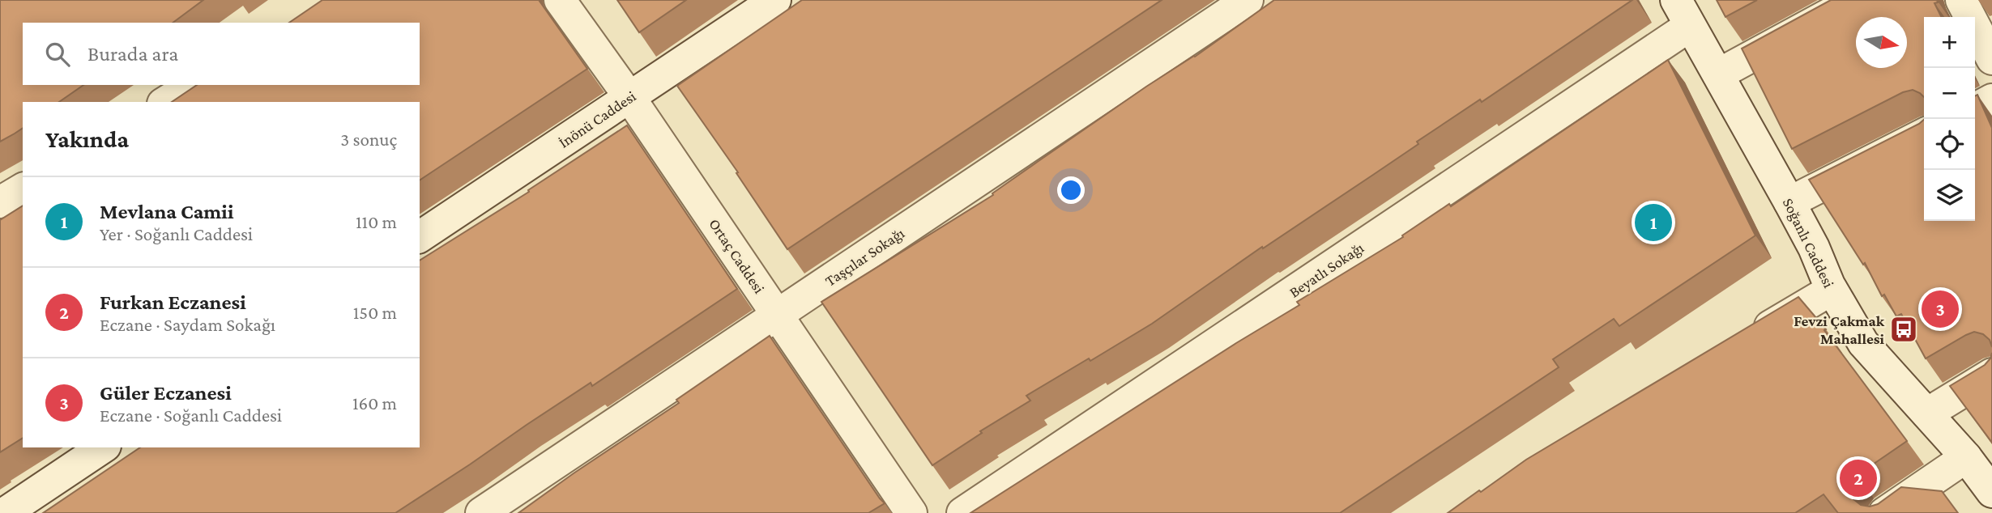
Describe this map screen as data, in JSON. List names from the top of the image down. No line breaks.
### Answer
{"streets":{"street":["İnönü Caddesi","Soğanlı Caddesi","Ortaç Caddesi","Taşçılar Sokağı","Beyatlı Sokağı"]},"crossings":[["İnönü Caddesi","Ortaç Caddesi"],["Soğanlı Caddesi","Beyatlı Sokağı"],["Ortaç Caddesi","Taşçılar Sokağı"]],"places":{"bus stop":["Fevzi Çakmak Mahallesi"]},"north":"right","page":{"map_buttons":["+","−"],"search":"Burada ara","heading":["Yakında","3 sonuç"],"list":[{"mark":"1","name":"Mevlana Camii","note":"Yer · Soğanlı Caddesi","value":"110 m"},{"mark":"2","name":"Furkan Eczanesi","note":"Eczane · Saydam Sokağı","value":"150 m"},{"mark":"3","name":"Güler Eczanesi","note":"Eczane · Soğanlı Caddesi","value":"160 m"}],"pins":["1","3","2"]}}
